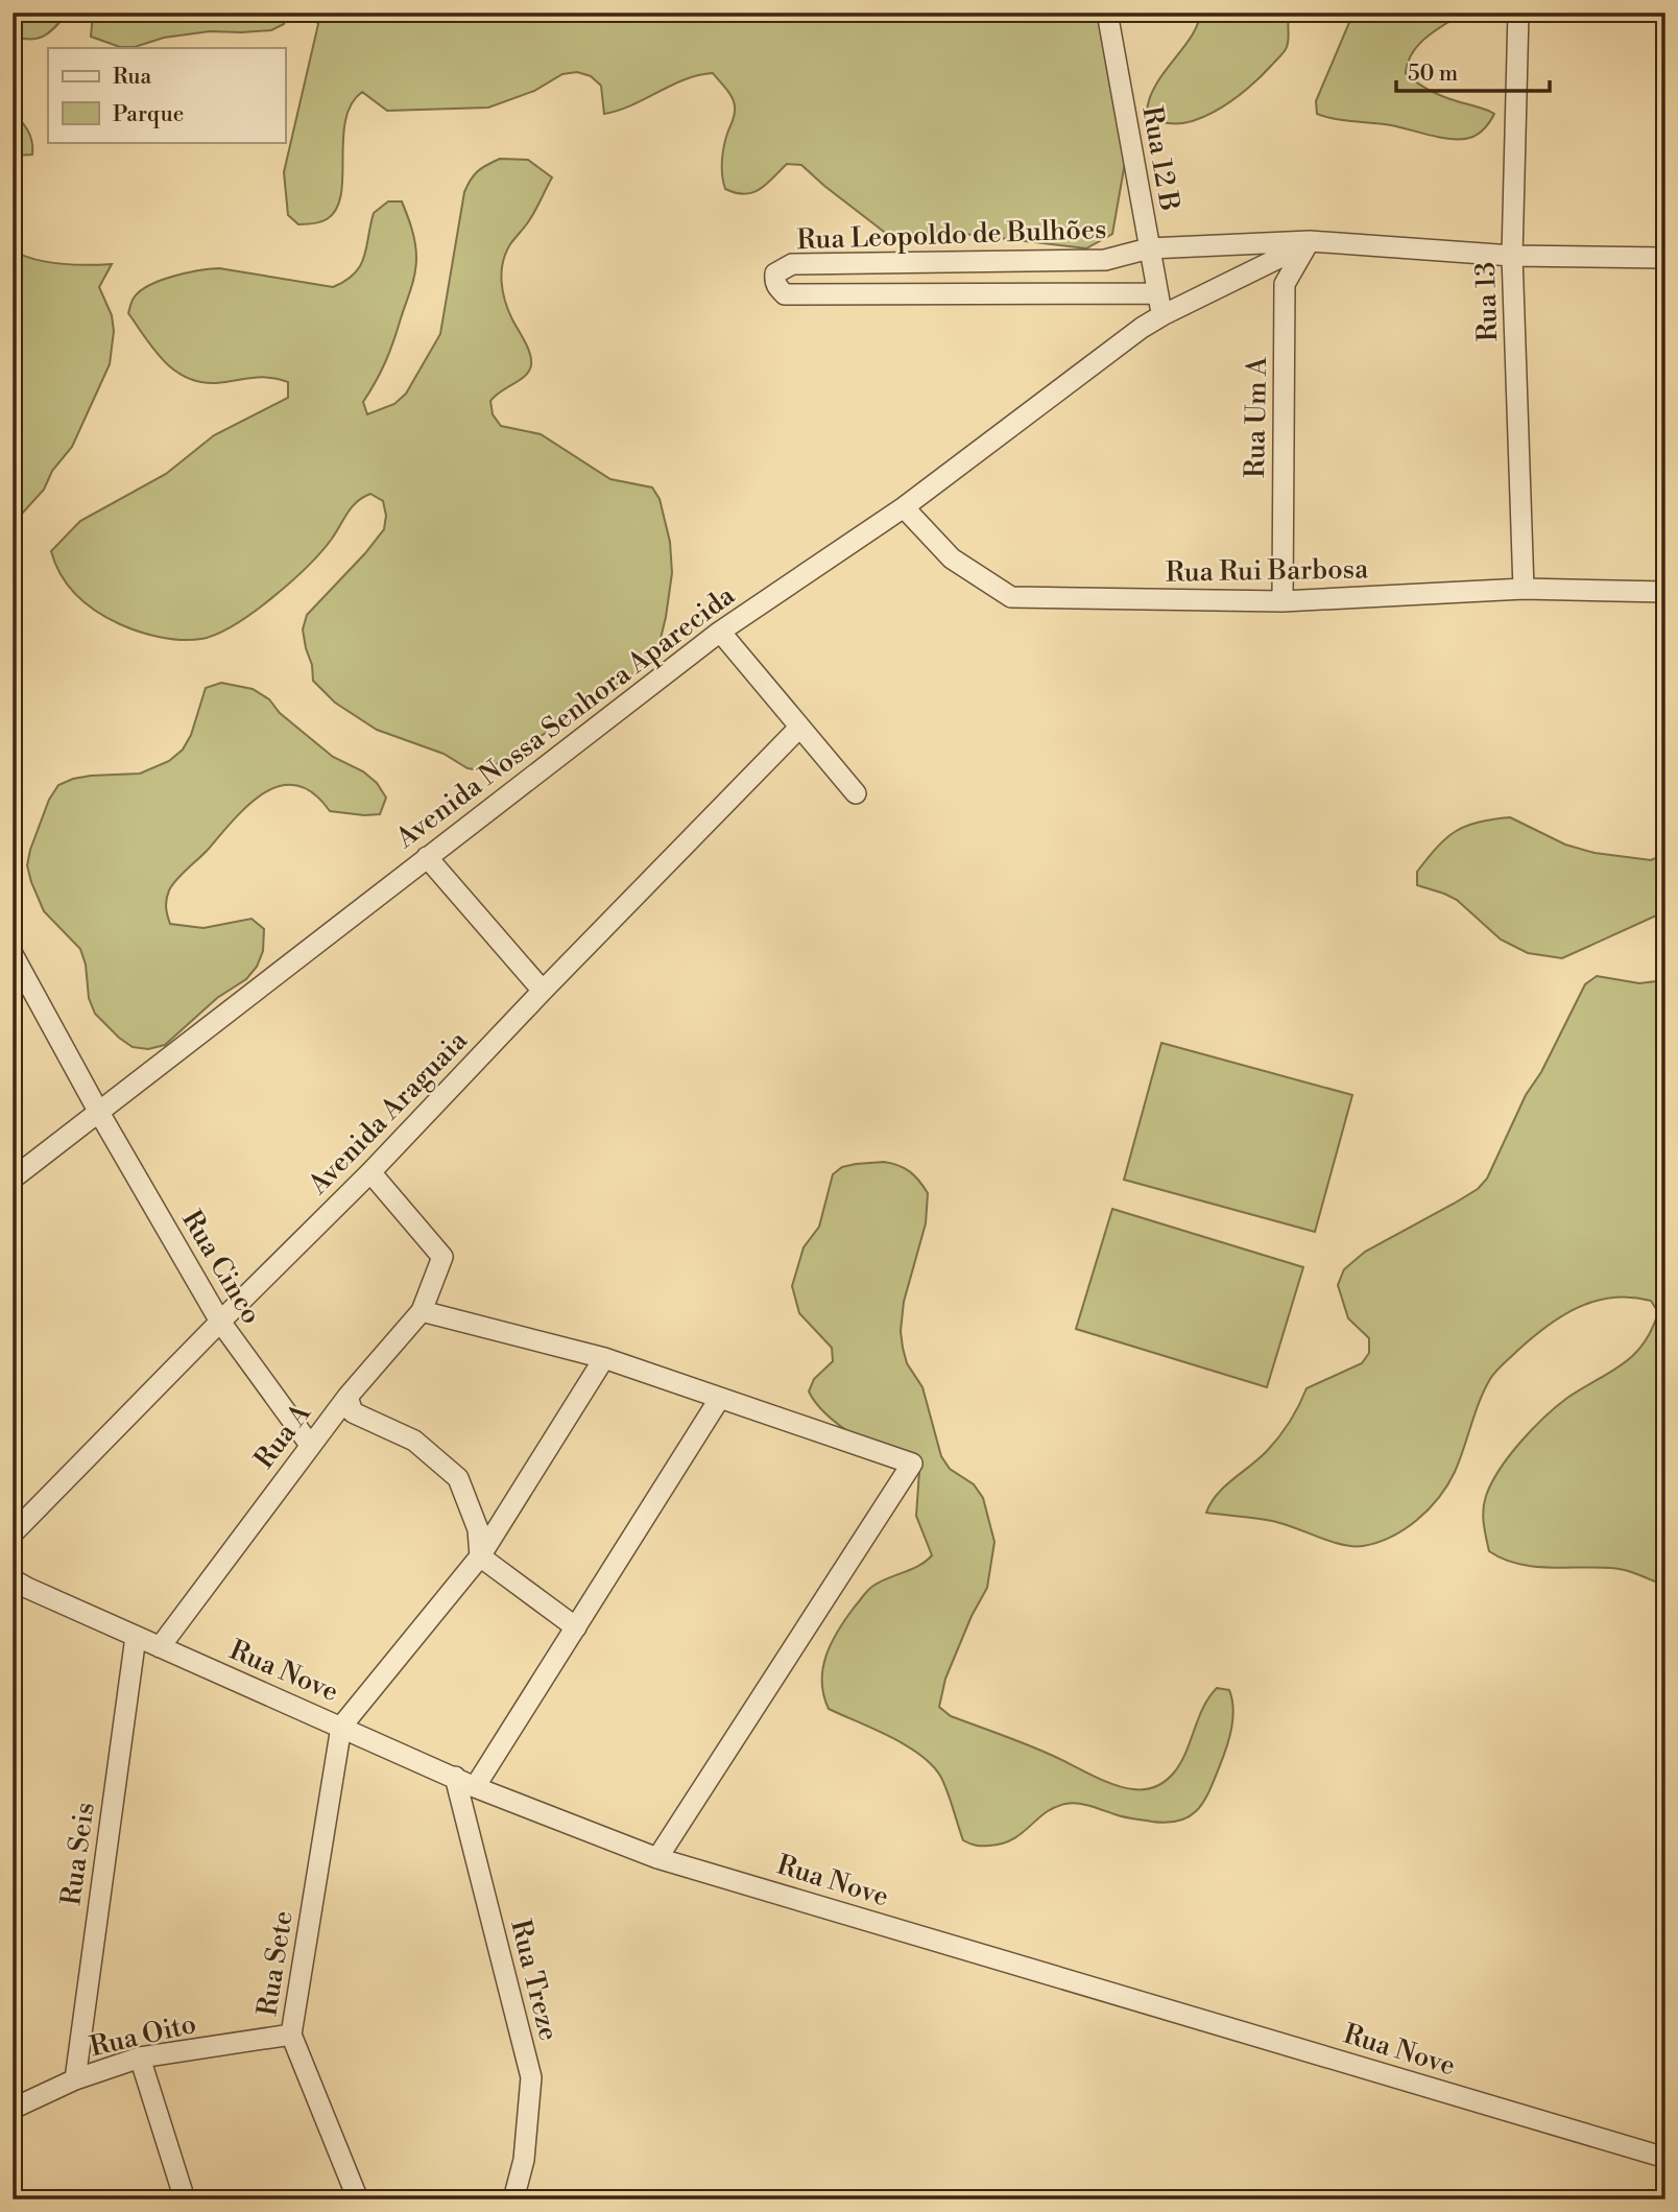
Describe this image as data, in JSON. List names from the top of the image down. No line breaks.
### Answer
{"streets":{"street":["Rua 12 B","Rua Leopoldo de Bulhões","Rua 13","Rua Um A","Rua Rui Barbosa","Avenida Nossa Senhora Aparecida","Avenida Araguaia","Rua Cinco","Rua A","Rua Nove","Rua Seis","Rua Sete","Rua Treze","Rua Oito"]},"crossings":[["Rua 12 B","Rua Leopoldo de Bulhões"],["Rua 12 B","Avenida Nossa Senhora Aparecida"],["Rua Leopoldo de Bulhões","Rua 13"],["Rua Leopoldo de Bulhões","Rua Um A"],["Rua 13","Rua Rui Barbosa"],["Rua Um A","Rua Rui Barbosa"],["Rua Rui Barbosa","Avenida Nossa Senhora Aparecida"],["Avenida Nossa Senhora Aparecida","Rua Cinco"],["Avenida Araguaia","Rua Cinco"],["Avenida Araguaia","Rua A"],["Rua Cinco","Rua A"],["Rua A","Rua Nove"],["Rua Nove","Rua Seis"],["Rua Nove","Rua Sete"],["Rua Nove","Rua Treze"],["Rua Seis","Rua Oito"],["Rua Sete","Rua Oito"]],"legend":["Rua","Parque"],"scale_bar":"50 m"}
